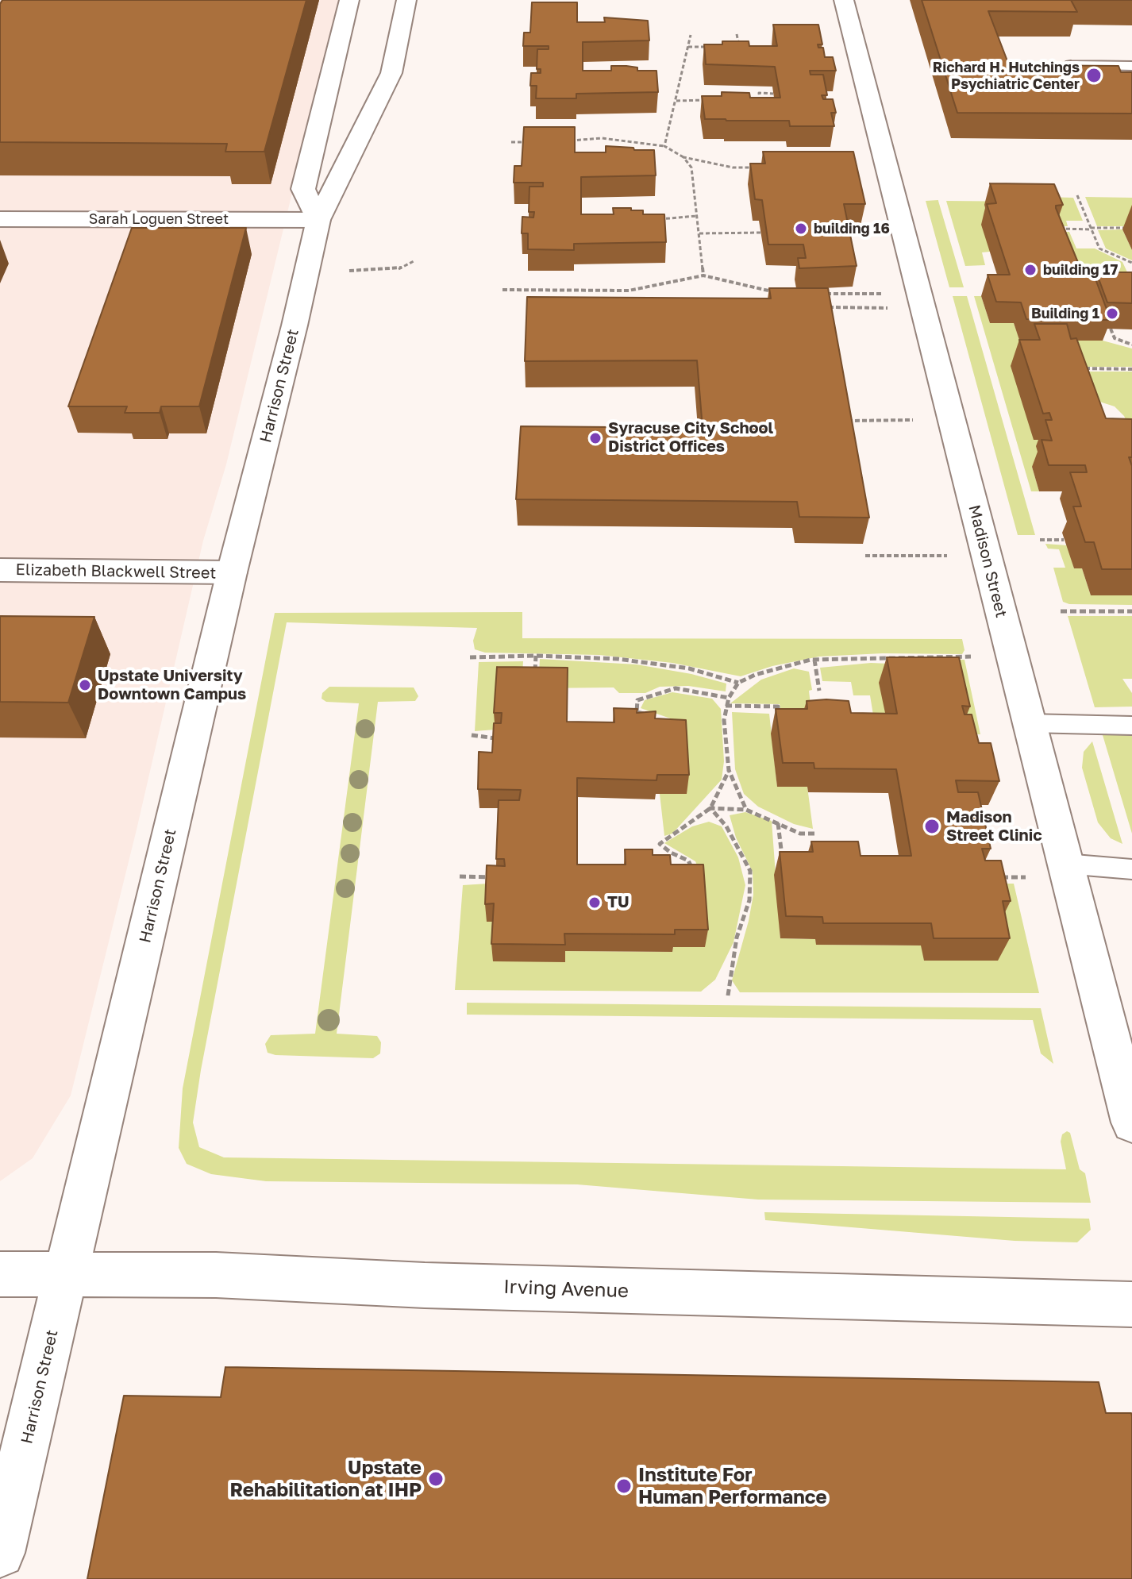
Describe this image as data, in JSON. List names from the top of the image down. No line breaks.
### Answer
{"streets":{"street":["Sarah Loguen Street","Harrison Street","Madison Street","Elizabeth Blackwell Street","Irving Avenue"]},"crossings":[["Sarah Loguen Street","Harrison Street"],["Harrison Street","Elizabeth Blackwell Street"],["Harrison Street","Irving Avenue"]],"places":["Richard H. Hutchings Psychiatric Center","building 16","building 17","Building 1","Syracuse City School District Offices","Upstate University Downtown Campus","Madison Street Clinic","TU","Upstate Rehabilitation at IHP","Institute For Human Performance"]}
